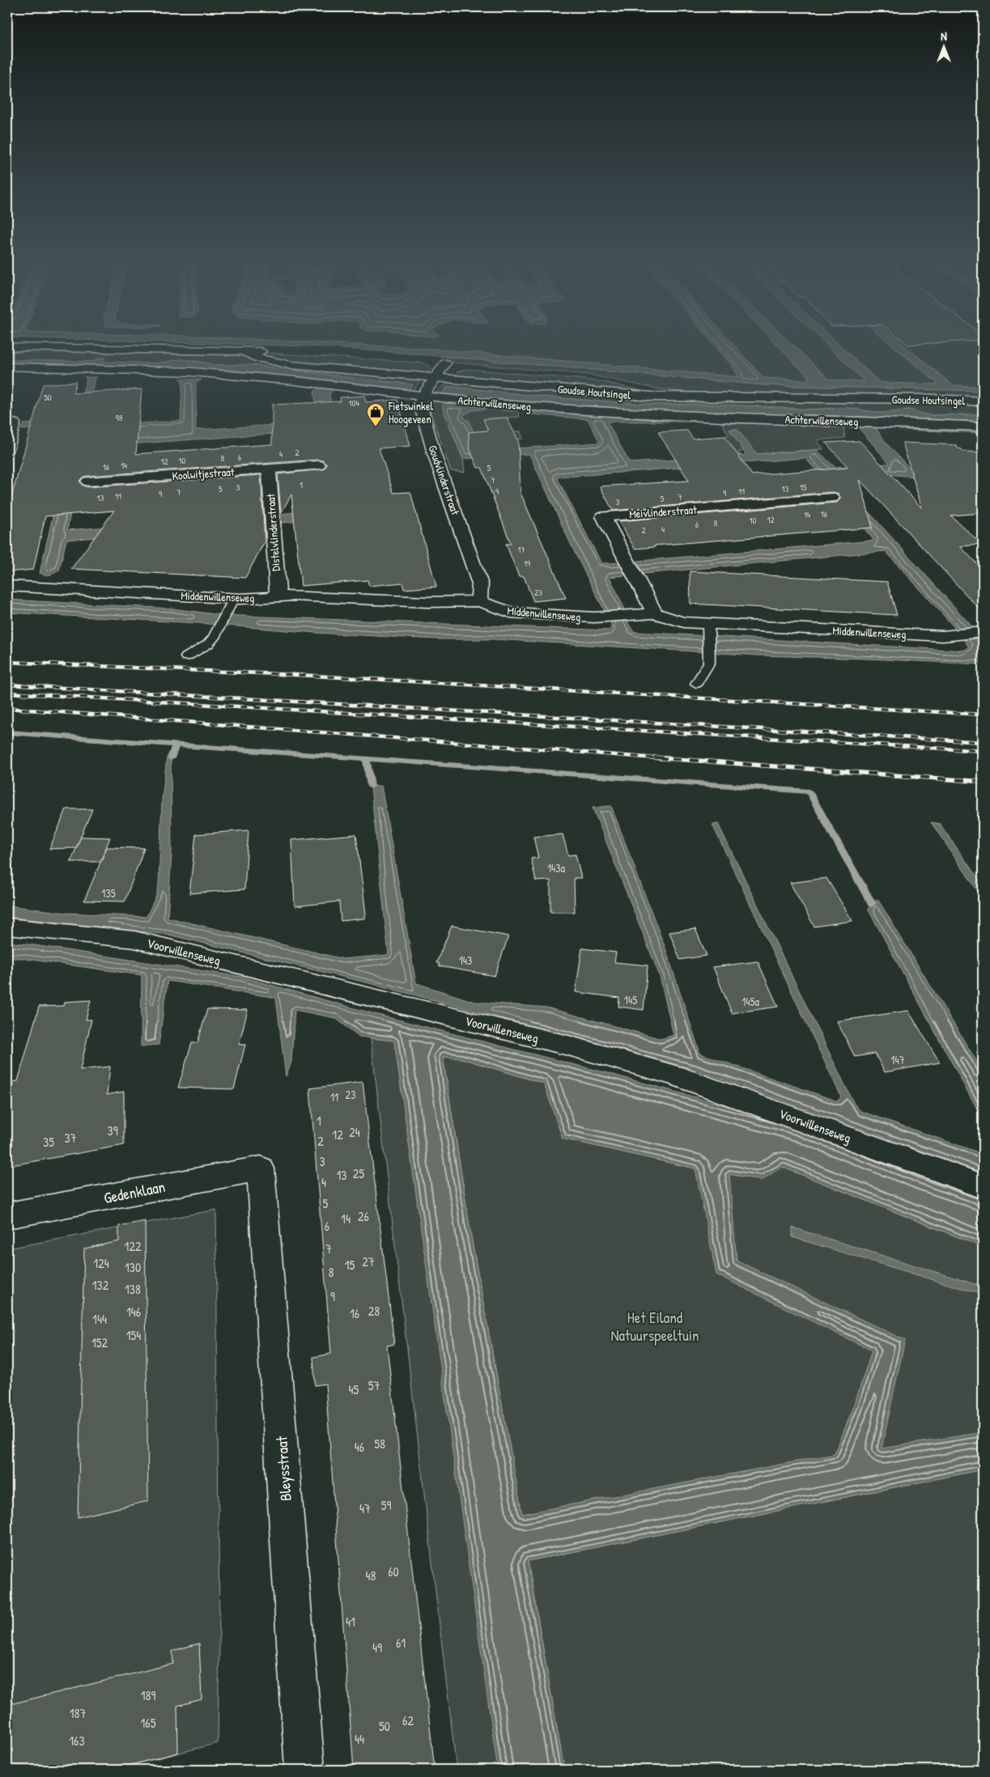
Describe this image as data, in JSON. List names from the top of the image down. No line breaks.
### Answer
{"streets":{"street":["Goudse Houtsingel","Achterwillenseweg","Koolwitjestraat","Goudvlinderstraat","Meivlinderstraat","Distelvlinderstraat","Middenwillenseweg","Voorwillenseweg","Gedenklaan","Bleysstraat"]},"crossings":[["Achterwillenseweg","Goudvlinderstraat"],["Koolwitjestraat","Distelvlinderstraat"],["Goudvlinderstraat","Middenwillenseweg"],["Meivlinderstraat","Middenwillenseweg"],["Distelvlinderstraat","Middenwillenseweg"],["Gedenklaan","Bleysstraat"]],"parks":["Het Eiland Natuurspeeltuin"],"places":{"shop":["Fietswinkel Hoogeveen"]},"house_numbers":["50","104","98","2","4","6","8","10","12","14","16","5","7","1","3","15","5","13","9","11","7","9","9","11","7","13","5","3","16","14","12","10","8","6","4","2","17","19","23","143a","135","143","145","145a","147","23","11","1","39","24","12","37","2","35","3","25","13","4","5","26","14","6","122","7","27","124","15","130","8","132","138","9","28","146","16","144","154","152","57","45","58","46","59","47","60","48","41","61","49","189","187","62","165","50","44","163"],"north":"top"}
